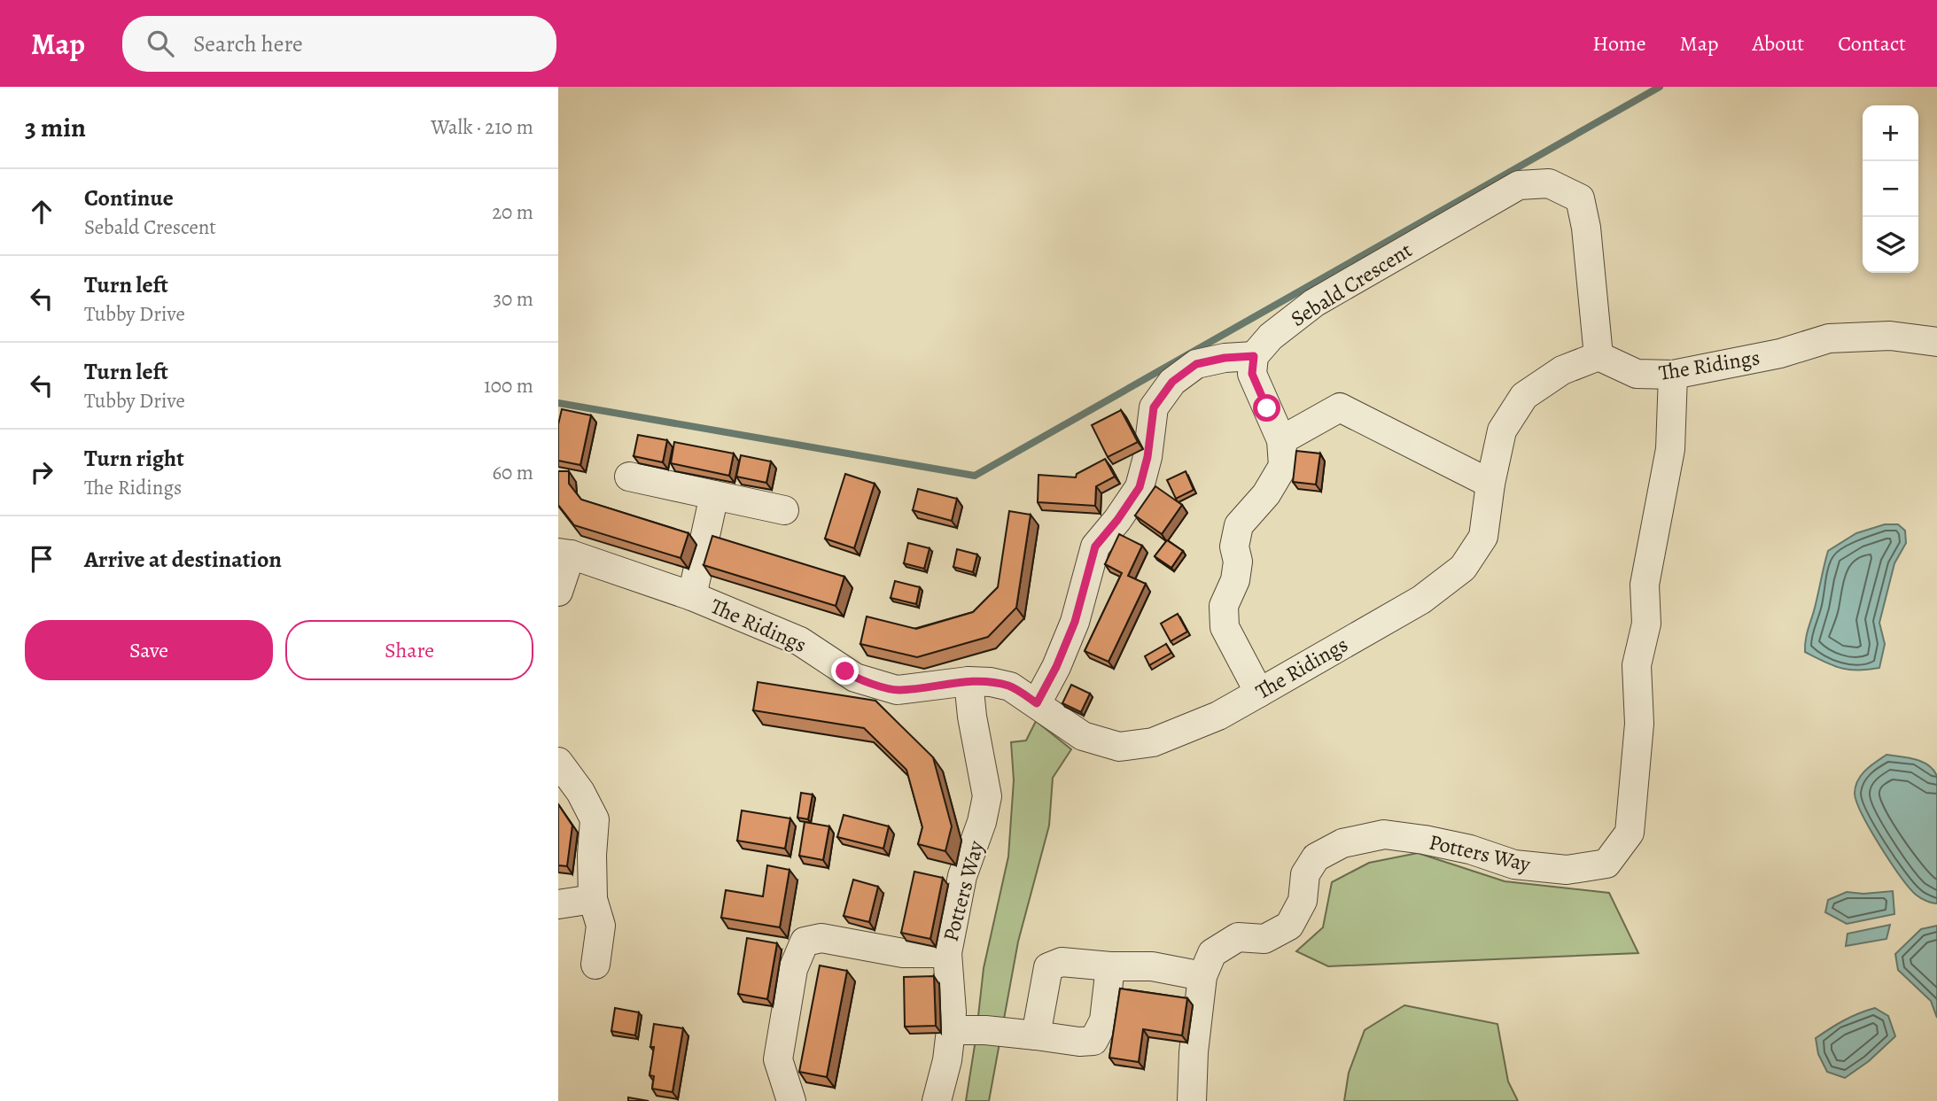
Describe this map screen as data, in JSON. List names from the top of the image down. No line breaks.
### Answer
{"streets":{"street":["Sebald Crescent","The Ridings","Potters Way"]},"crossings":[["Sebald Crescent","The Ridings"],["The Ridings","Potters Way"]],"page":{"header":"Map","search":"Search here","nav":["Home","Map","About","Contact"],"heading":["3 min","Walk · 210 m"],"map_buttons":["+","−"],"list":[["Continue","Sebald Crescent","20 m"],["Turn left","Tubby Drive","30 m"],["Turn left","Tubby Drive","100 m"],["Turn right","The Ridings","60 m"],"Arrive at destination"],"buttons":["Save","Share"]}}
